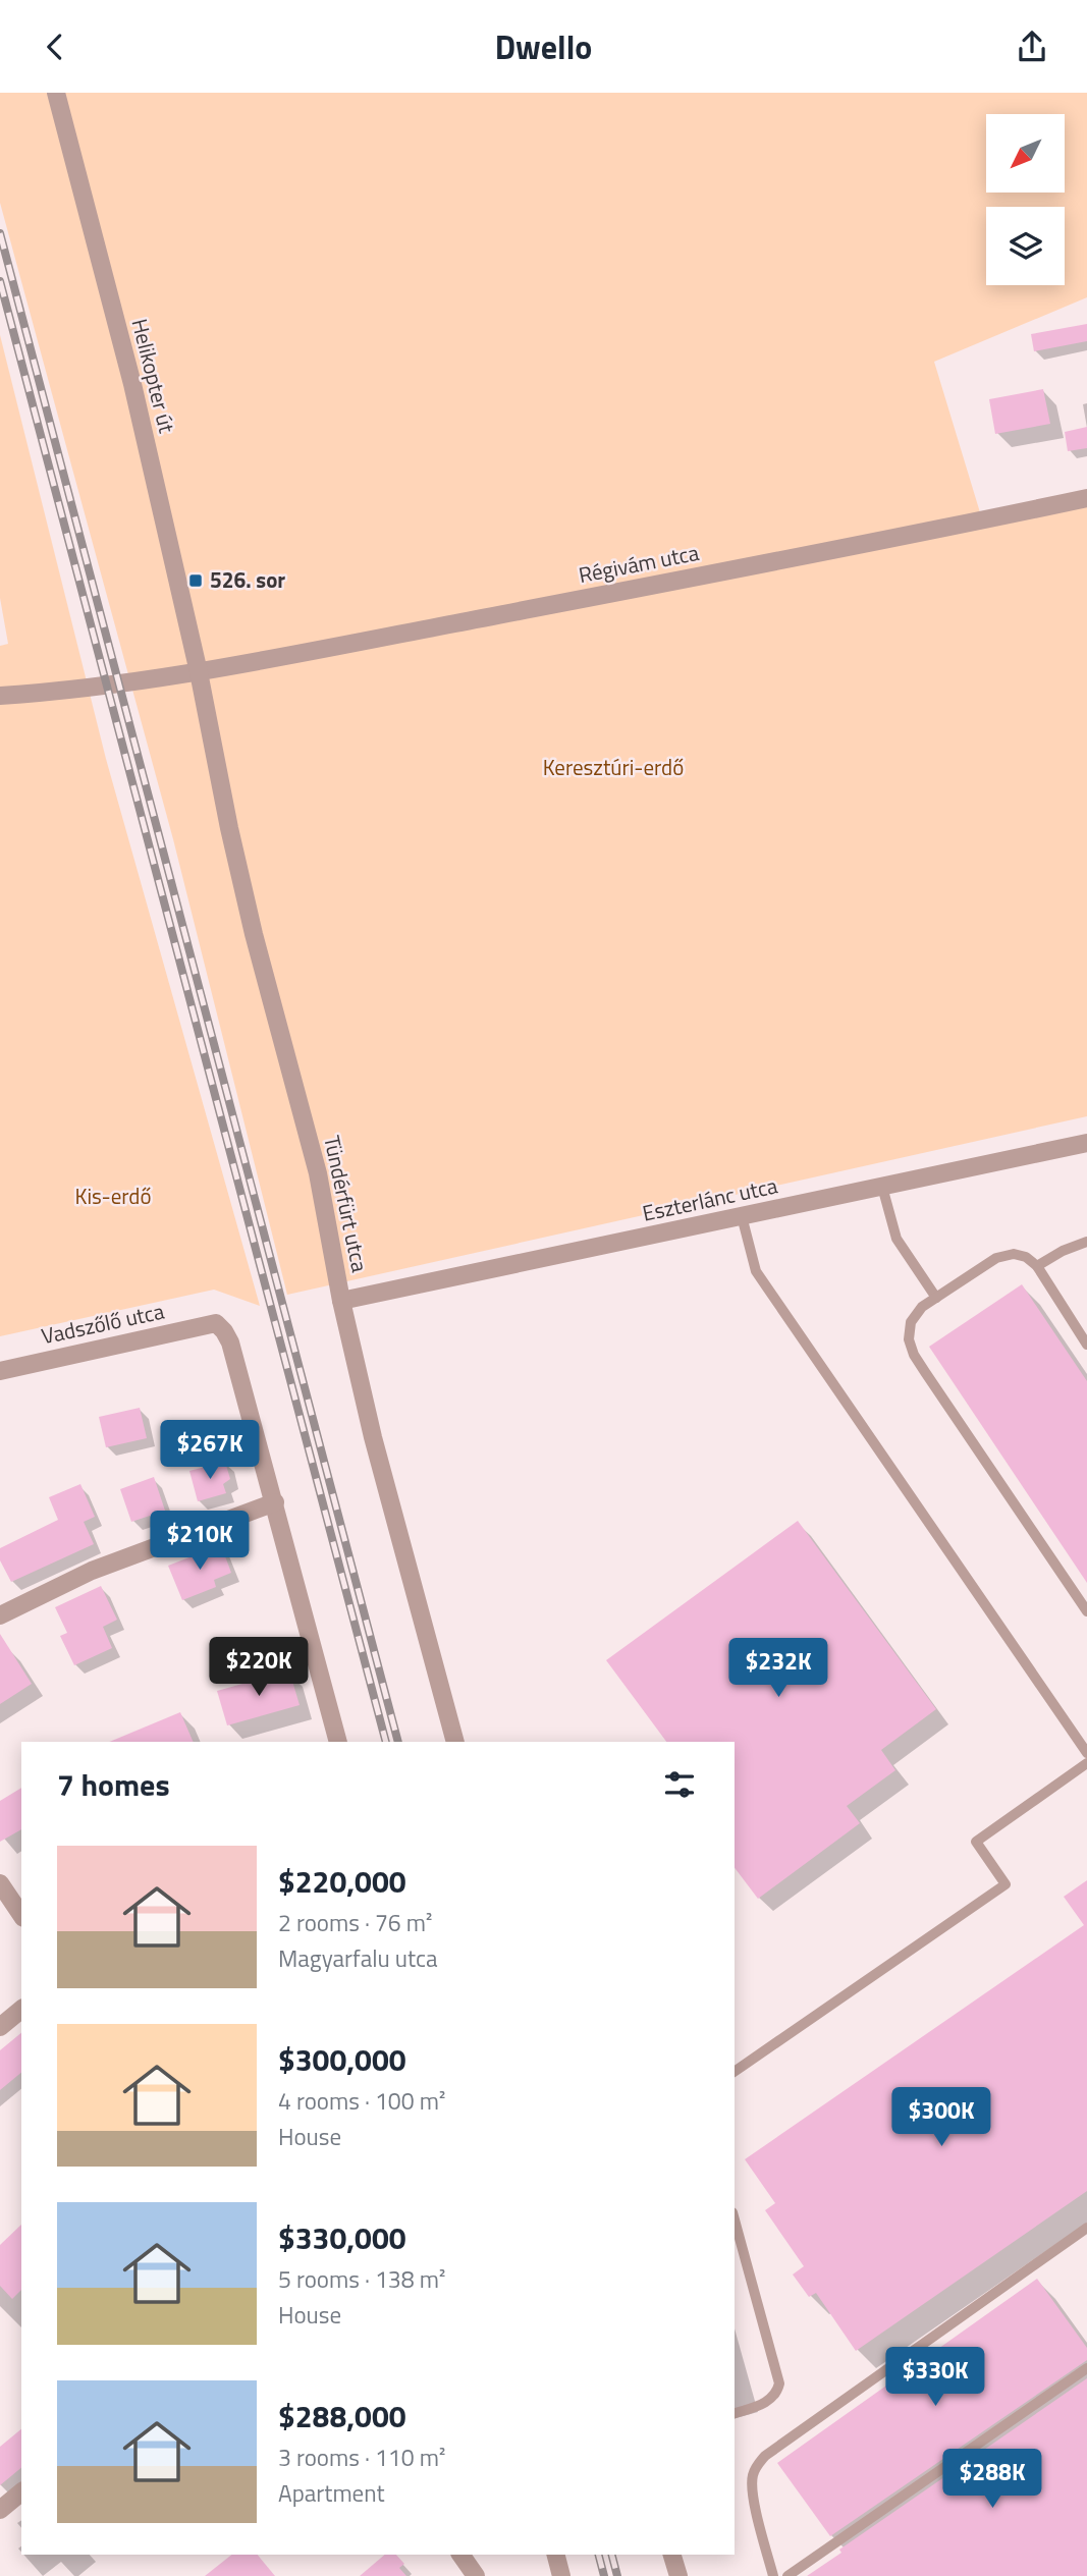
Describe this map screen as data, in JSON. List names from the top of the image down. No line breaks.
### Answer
{"streets":{"street":["Helikopter út","Régivám utca","Eszterlánc utca","Tündérfürt utca","Vadszőlő utca"]},"crossings":[["Helikopter út","Régivám utca"],["Helikopter út","Tündérfürt utca"],["Régivám utca","Tündérfürt utca"],["Eszterlánc utca","Tündérfürt utca"]],"parks":["Keresztúri-erdő","Kis-erdő"],"places":{"transit":["526. sor"]},"north":"bottom left","page":{"header":"Dwello","price":["$267K","$210K","$220K","$232K","$300K","$330K","$288K"],"heading":"7 homes","list":[{"name":"$220,000","note":"2 rooms · 76 m² · Magyarfalu utca"},{"name":"$300,000","note":"4 rooms · 100 m² · House"},{"name":"$330,000","note":"5 rooms · 138 m² · House"},{"name":"$288,000","note":"3 rooms · 110 m² · Apartment"}]}}
